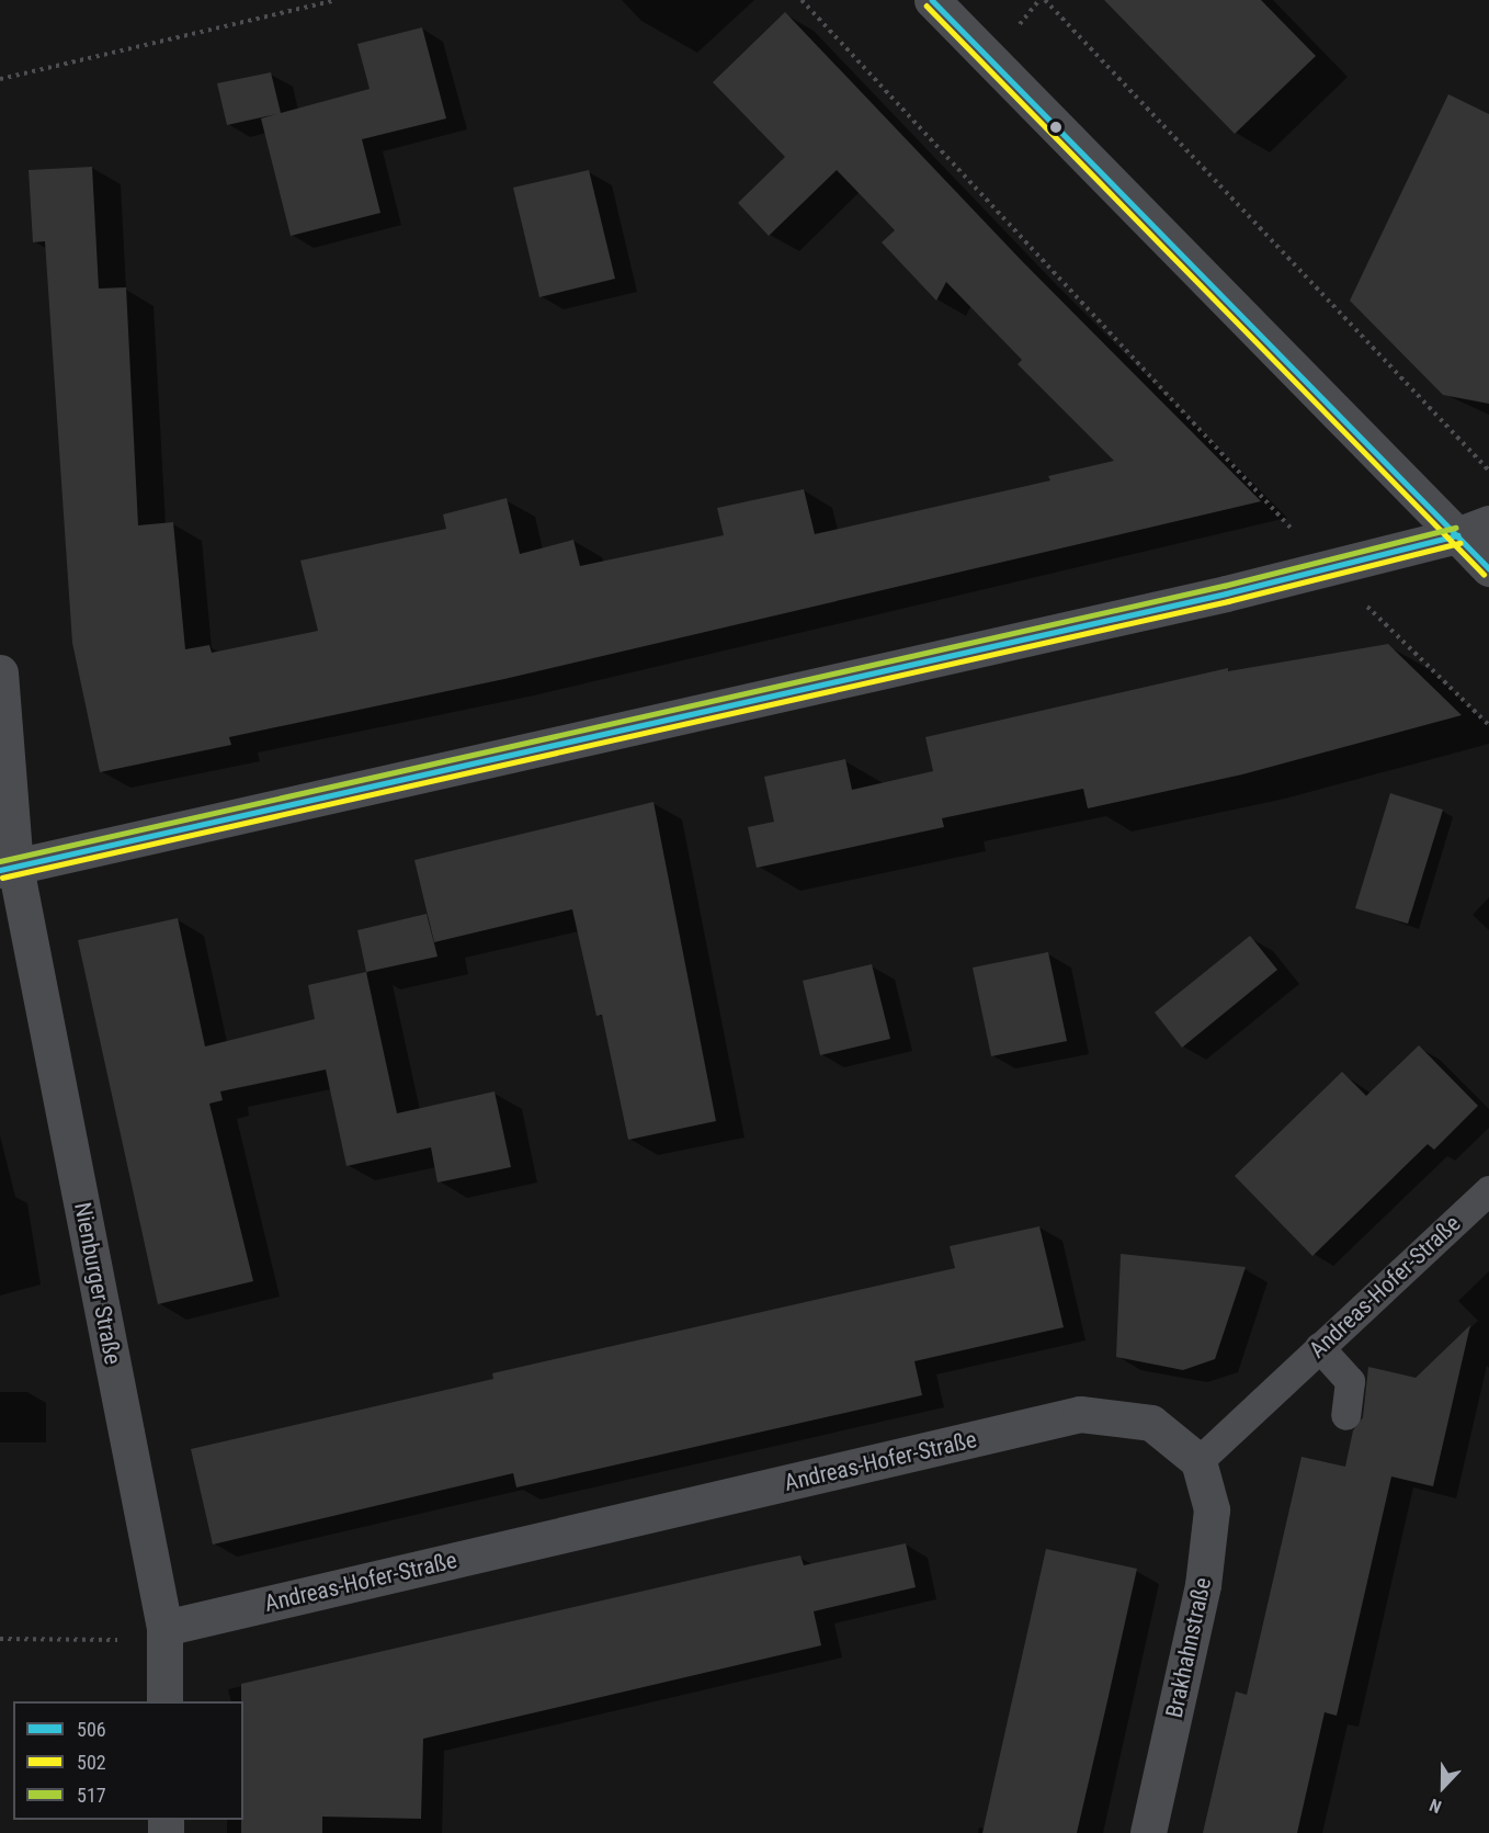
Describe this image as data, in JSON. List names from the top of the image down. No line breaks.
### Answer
{"streets":{"street":["Nienburger Straße","Andreas-Hofer-Straße","Brakhahnstraße"]},"crossings":[["Nienburger Straße","Andreas-Hofer-Straße"],["Andreas-Hofer-Straße","Brakhahnstraße"]],"lines":["transit line 506","transit line 502","transit line 517"],"legend":["506","502","517"],"north":"bottom"}
